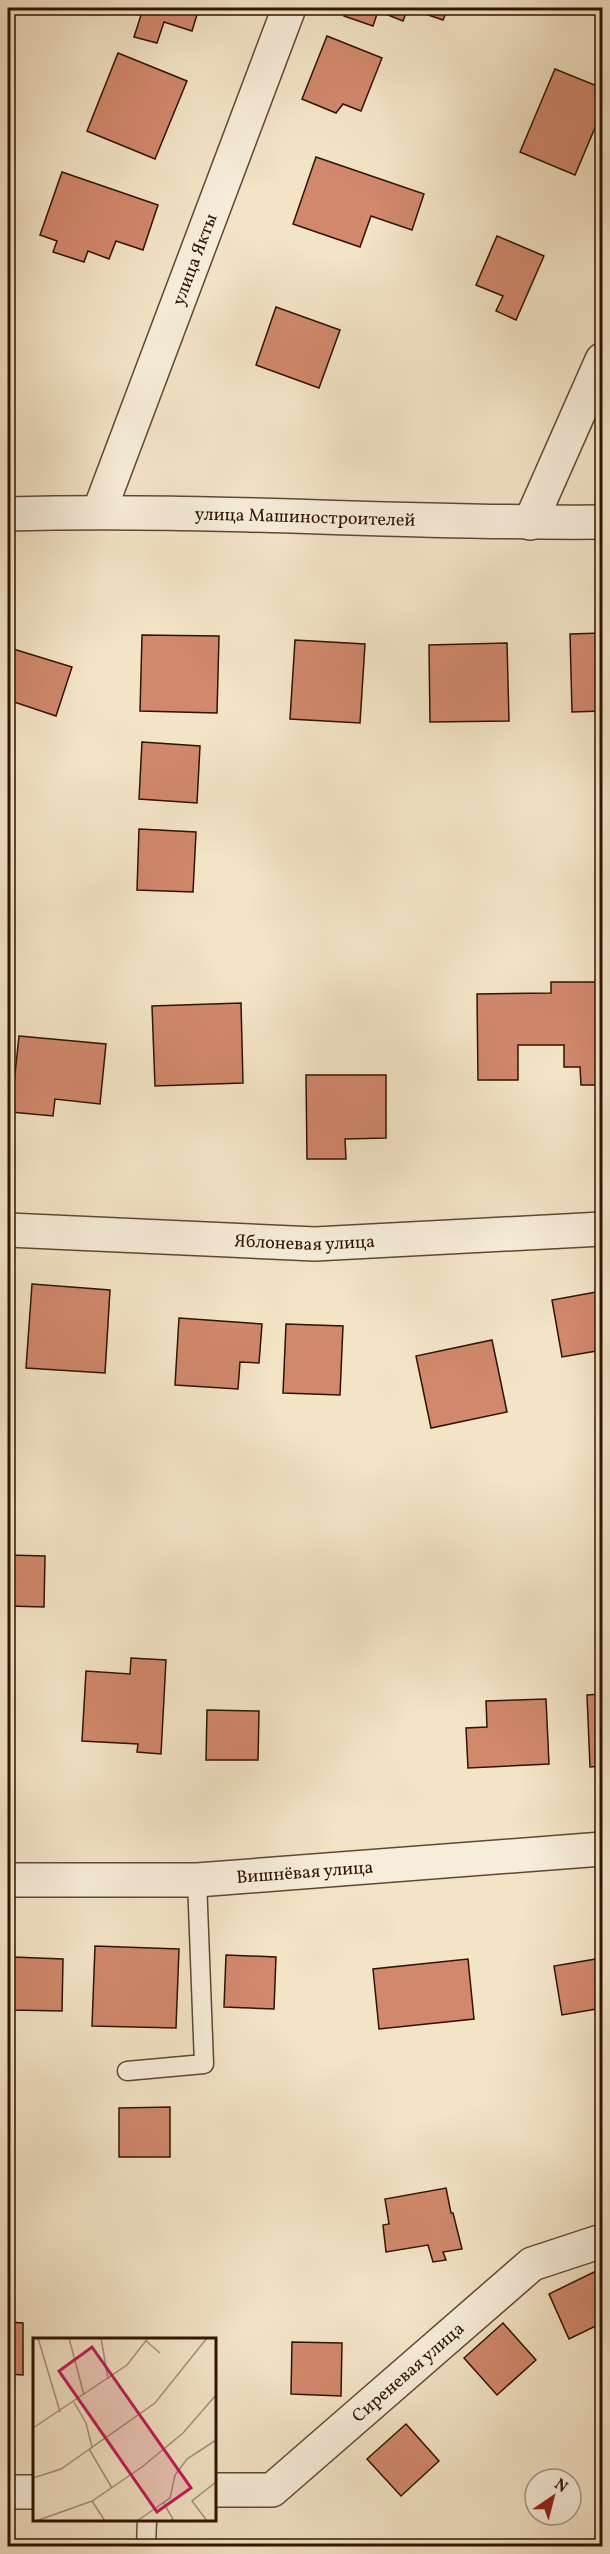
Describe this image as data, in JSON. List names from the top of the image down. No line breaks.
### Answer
{"streets":{"street":["улица Якты","улица Машиностроителей","Яблоневая улица","Вишнёвая улица","Сиреневая улица"]},"crossings":[["улица Якты","улица Машиностроителей"]],"north":"top right"}
